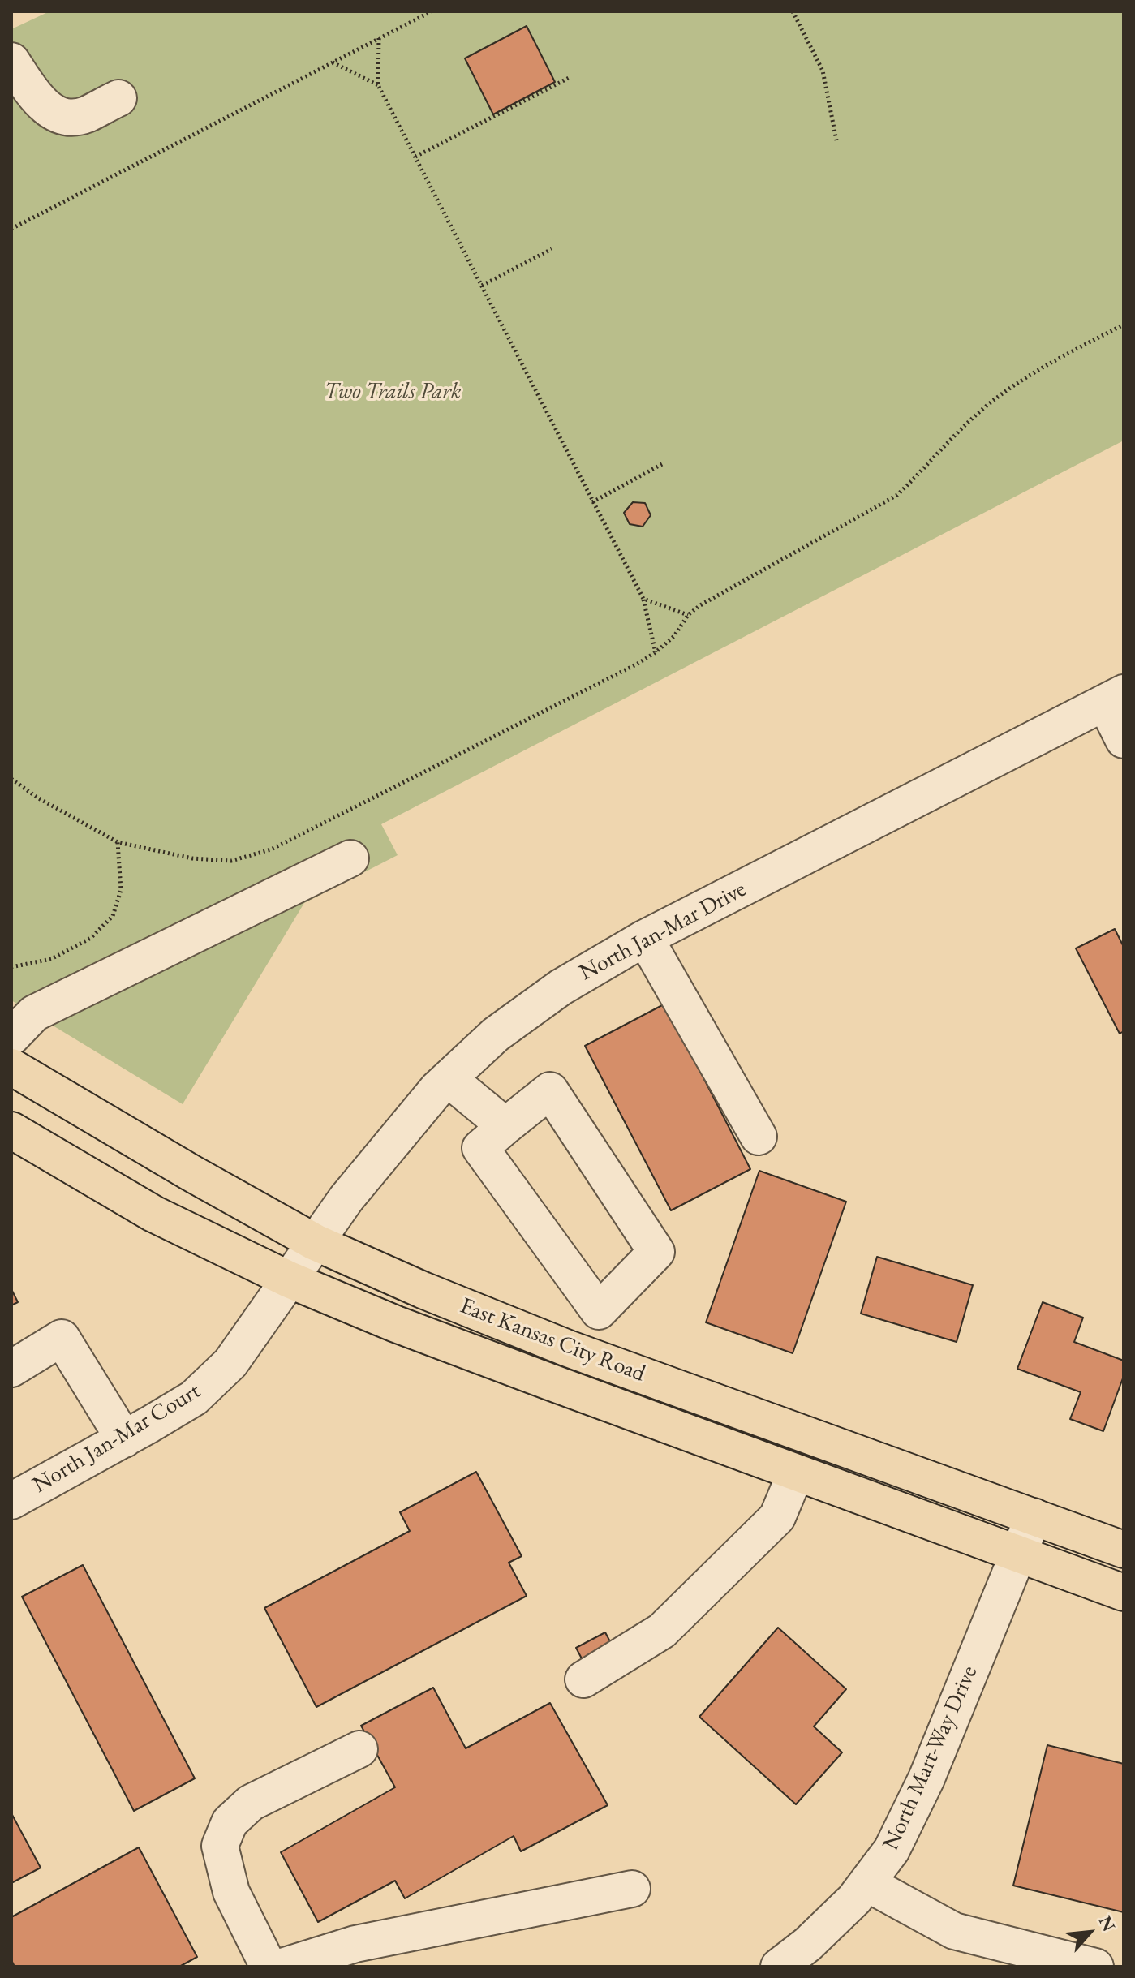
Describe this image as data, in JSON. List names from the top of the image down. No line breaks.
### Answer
{"streets":{"main road":["East Kansas City Road"],"street":["North Jan-Mar Drive","North Jan-Mar Court","North Mart-Way Drive"]},"crossings":[["North Jan-Mar Drive","East Kansas City Road"],["North Jan-Mar Drive","North Jan-Mar Court"],["East Kansas City Road","North Jan-Mar Court"],["East Kansas City Road","North Mart-Way Drive"]],"parks":["Two Trails Park"],"north":"top right"}
